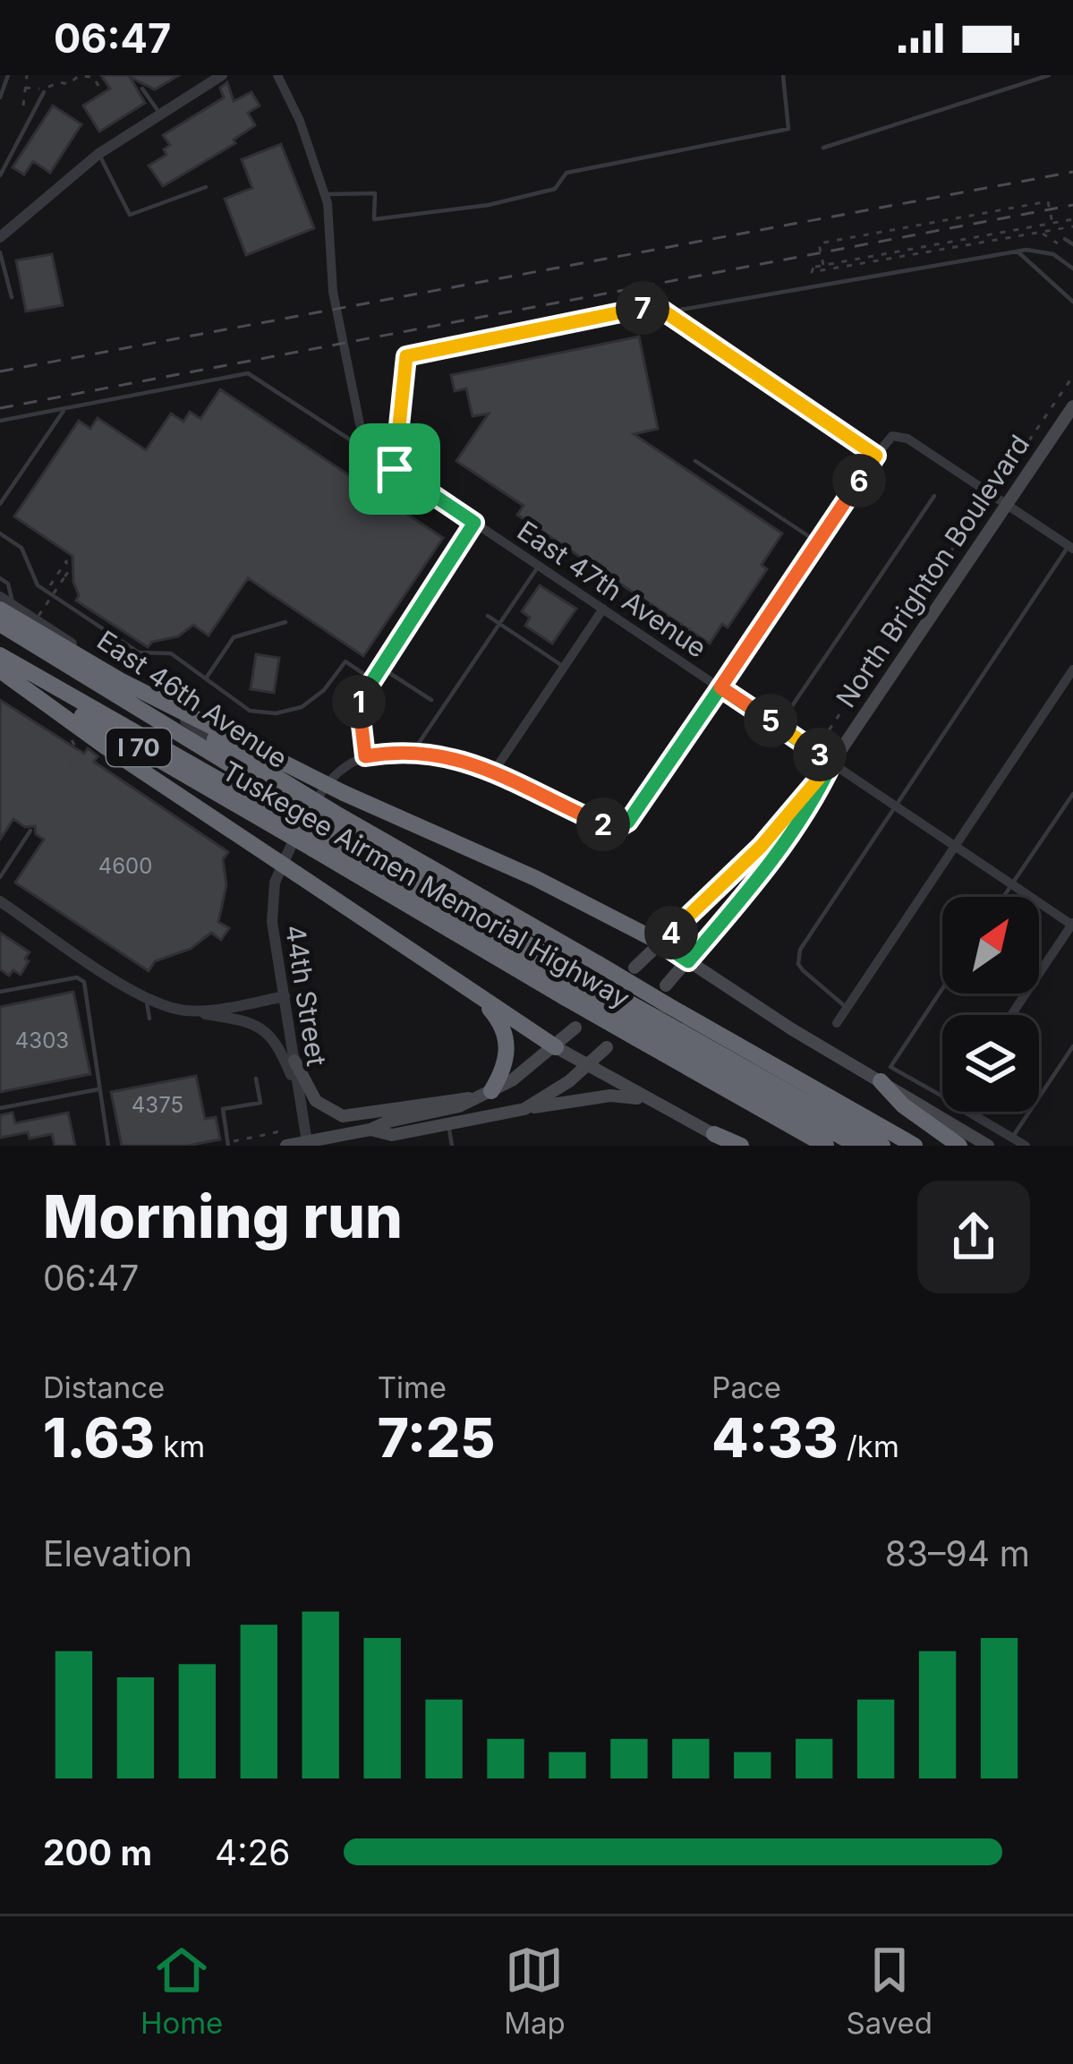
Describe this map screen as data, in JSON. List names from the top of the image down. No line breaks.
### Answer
{"streets":{"highway":["I 70","Tuskegee Airmen Memorial Highway"],"main road":["North Brighton Boulevard"],"street":["East 47th Avenue","East 46th Avenue","44th Street"]},"crossings":[["North Brighton Boulevard","East 47th Avenue"],["East 46th Avenue","I 70"],["East 46th Avenue","44th Street"],["I 70","Tuskegee Airmen Memorial Highway"]],"house_numbers":["4600","4303","4375"],"north":"top right","page":{"status":"06:47","pins":["7","6","1","5","3","2","4"],"heading":["Morning run","06:47"],"stats":[["Distance","1.63 km"],["Time","7:25"],["Pace","4:33 /km"]],"chart":["Elevation","83–94 m"],"list":[{"name":"200 m","note":"4:26"}],"tabs":["Home","Map","Saved"]}}
